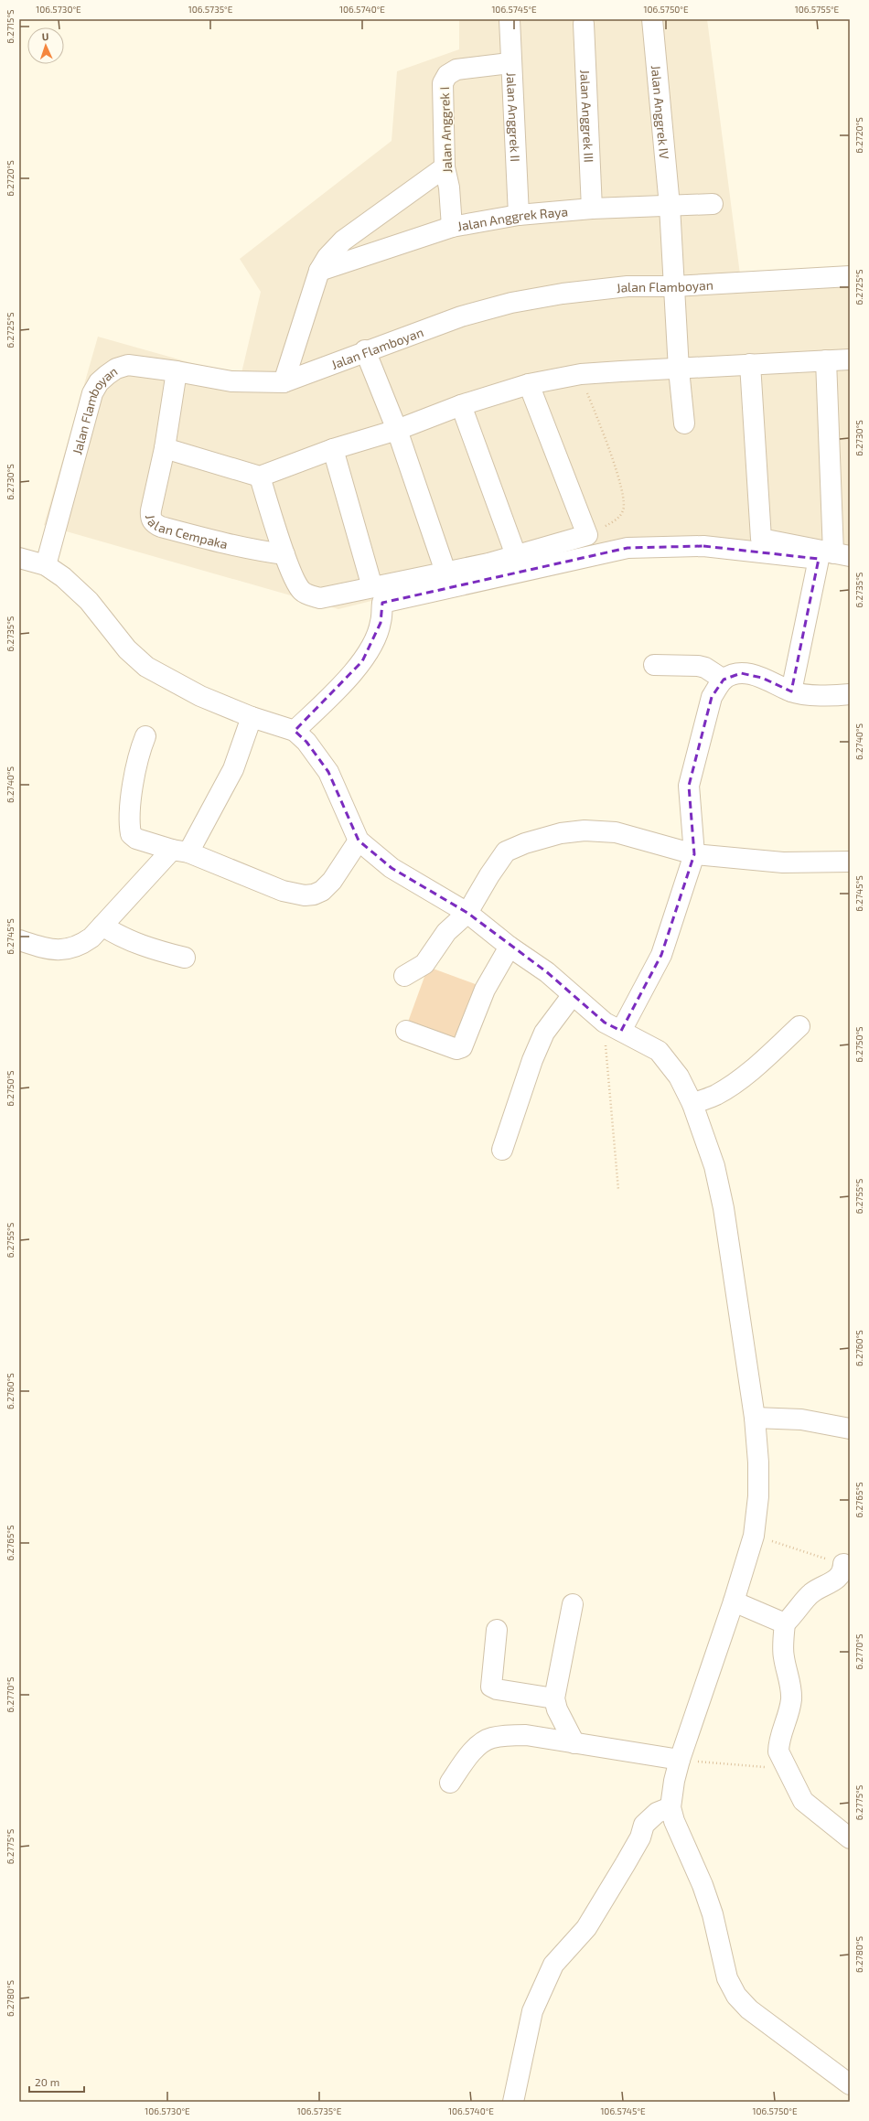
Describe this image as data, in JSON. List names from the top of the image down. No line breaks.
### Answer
{"streets":{"street":["Jalan Anggrek IV","Jalan Anggrek III","Jalan Anggrek II","Jalan Anggrek I","Jalan Anggrek Raya","Jalan Flamboyan","Jalan Cempaka"]},"crossings":[["Jalan Anggrek IV","Jalan Anggrek Raya"],["Jalan Anggrek IV","Jalan Flamboyan"],["Jalan Anggrek III","Jalan Anggrek Raya"],["Jalan Anggrek II","Jalan Anggrek I"],["Jalan Anggrek II","Jalan Anggrek Raya"],["Jalan Anggrek I","Jalan Anggrek Raya"],["Jalan Flamboyan","Jalan Cempaka"]],"scale_bar":"20 m","north":"top","coordinates":["106.5730°E","106.5735°E","106.5740°E","106.5745°E","106.5750°E","106.5755°E","6.2715°S","6.2720°S","6.2725°S","6.2730°S","6.2735°S","6.2740°S","6.2745°S","6.2750°S","6.2755°S","6.2760°S","6.2765°S","6.2770°S","6.2775°S","6.2780°S"]}
